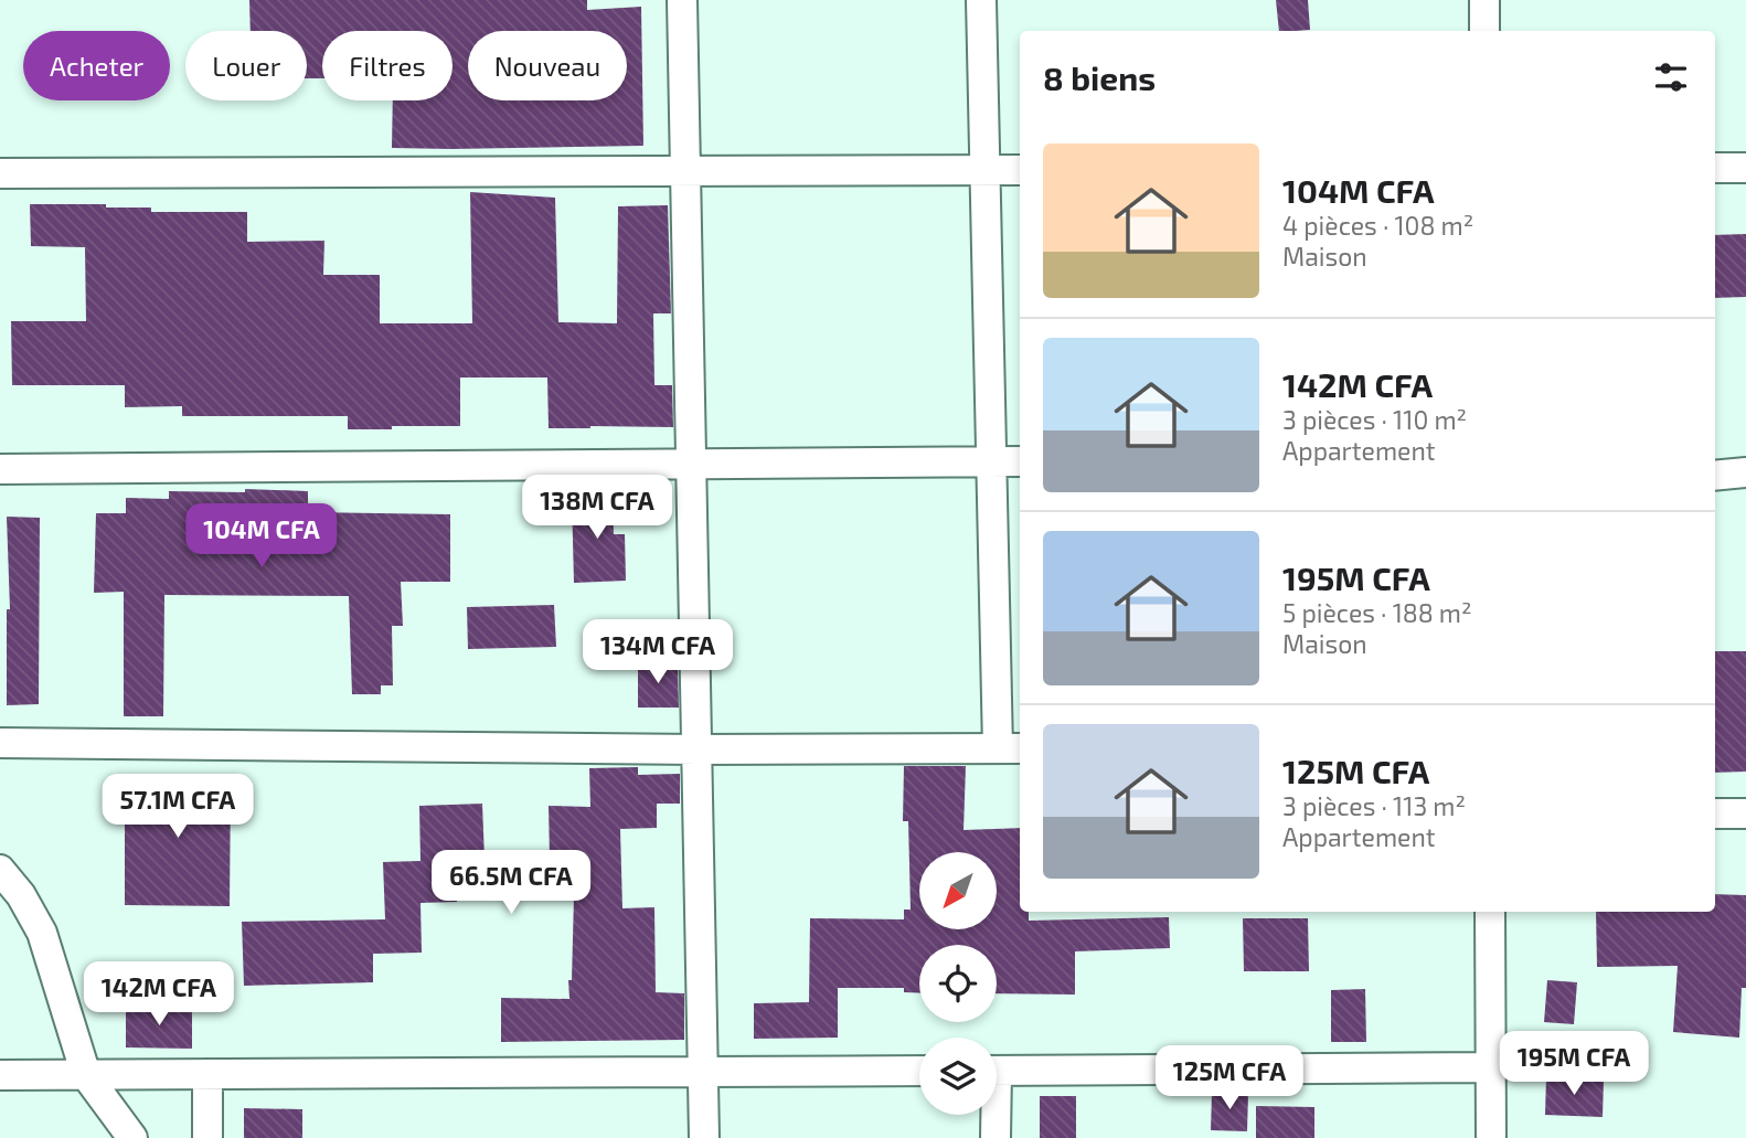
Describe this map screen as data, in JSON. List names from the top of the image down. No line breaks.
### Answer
{"north":"bottom left","page":{"chip":["Acheter","Louer","Filtres","Nouveau"],"heading":"8 biens","list":[{"name":"104M CFA","note":"4 pièces · 108 m² · Maison"},{"name":"142M CFA","note":"3 pièces · 110 m² · Appartement"},{"name":"195M CFA","note":"5 pièces · 188 m² · Maison"},{"name":"125M CFA","note":"3 pièces · 113 m² · Appartement"}],"price":["138M CFA","104M CFA","134M CFA","57.1M CFA","66.5M CFA","142M CFA","195M CFA","125M CFA"]}}
